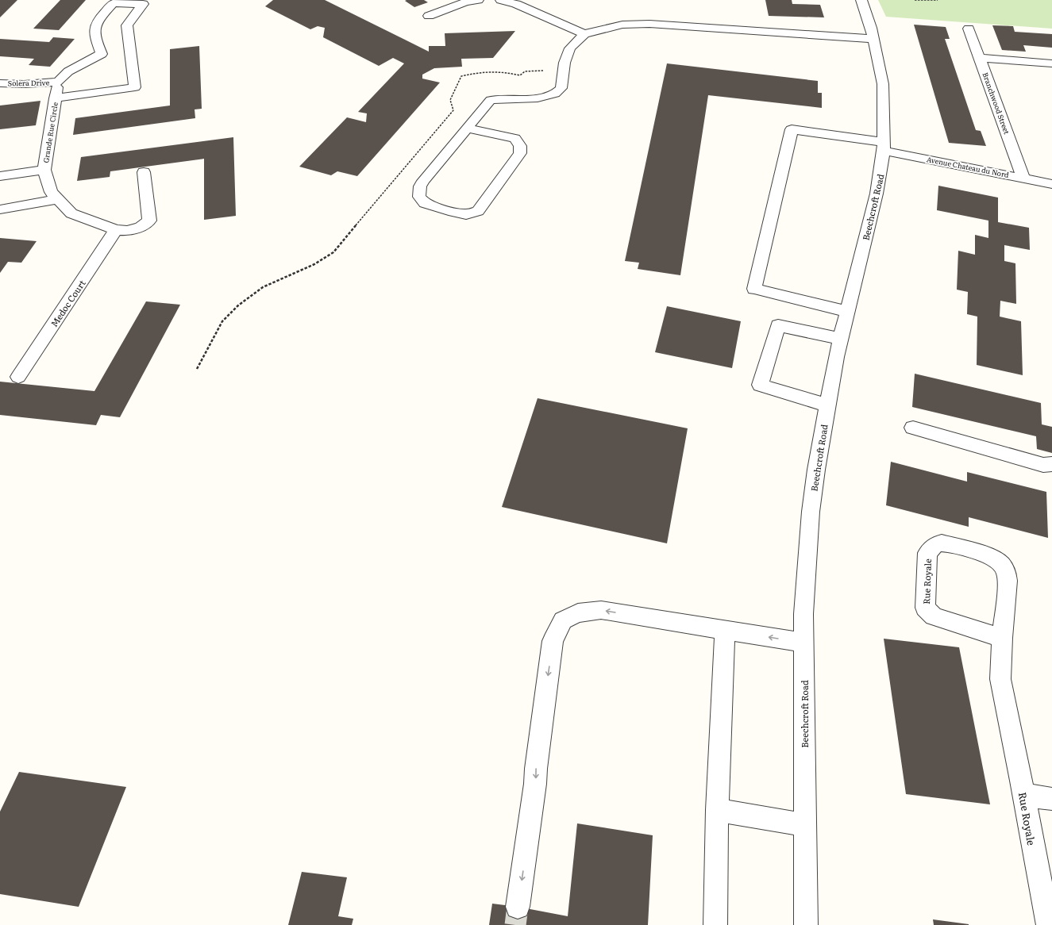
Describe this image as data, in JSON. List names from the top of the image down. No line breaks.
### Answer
{"streets":{"street":["Solera Drive","Branchwood Street","Grande Rue Circle","Avenue Chateau du Nord","Beechcroft Road","Medoc Court","Rue Royale"]},"crossings":[["Solera Drive","Grande Rue Circle"],["Branchwood Street","Avenue Chateau du Nord"],["Grande Rue Circle","Medoc Court"],["Avenue Chateau du Nord","Beechcroft Road"]]}
